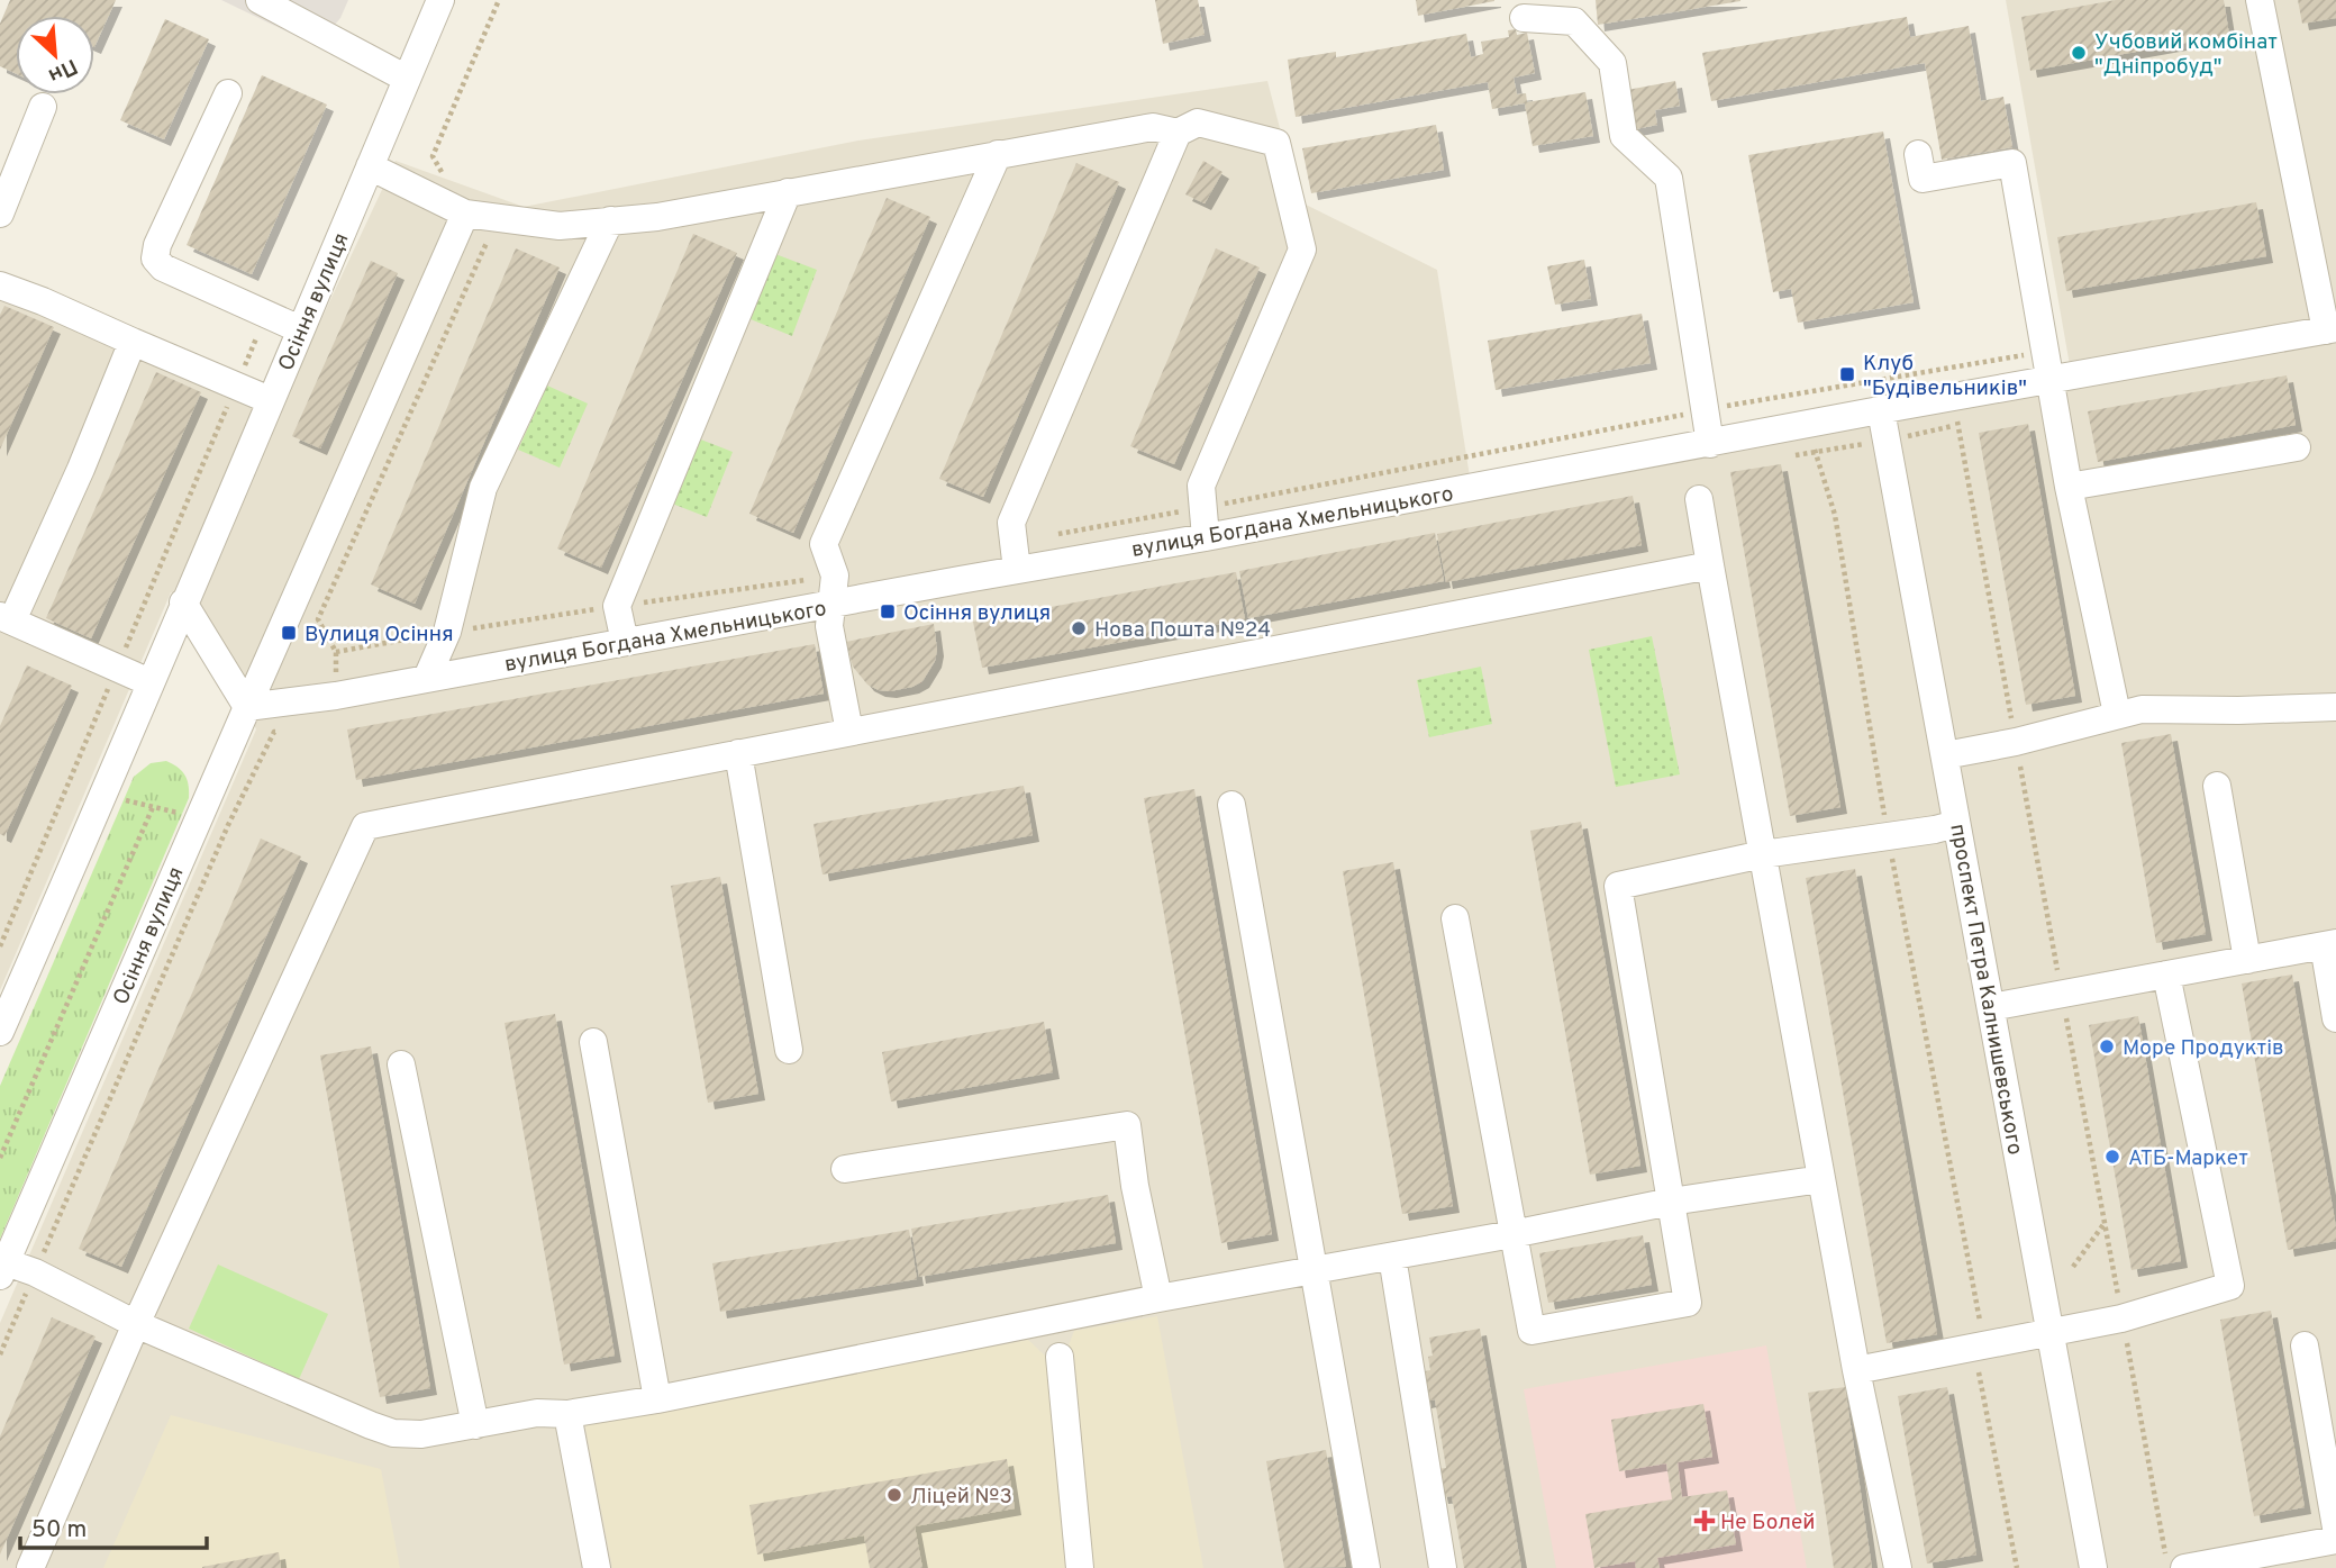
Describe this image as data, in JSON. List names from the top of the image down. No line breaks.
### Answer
{"streets":{"street":["Осіння вулиця","вулиця Богдана Хмельницького","проспект Петра Калнишевського"]},"crossings":[["Осіння вулиця","вулиця Богдана Хмельницького"],["вулиця Богдана Хмельницького","проспект Петра Калнишевського"]],"places":{"other":["Учбовий комбінат \"Дніпробуд\"","Нова Пошта №24","Море Продуктiв","АТБ-Маркет","Ліцей №3"],"transit":["Клуб \"Будівельників\"","Осіння вулиця","Вулиця Осіння"],"health":["Не Болей"]},"scale_bar":"50 m","north":"bottom right"}
